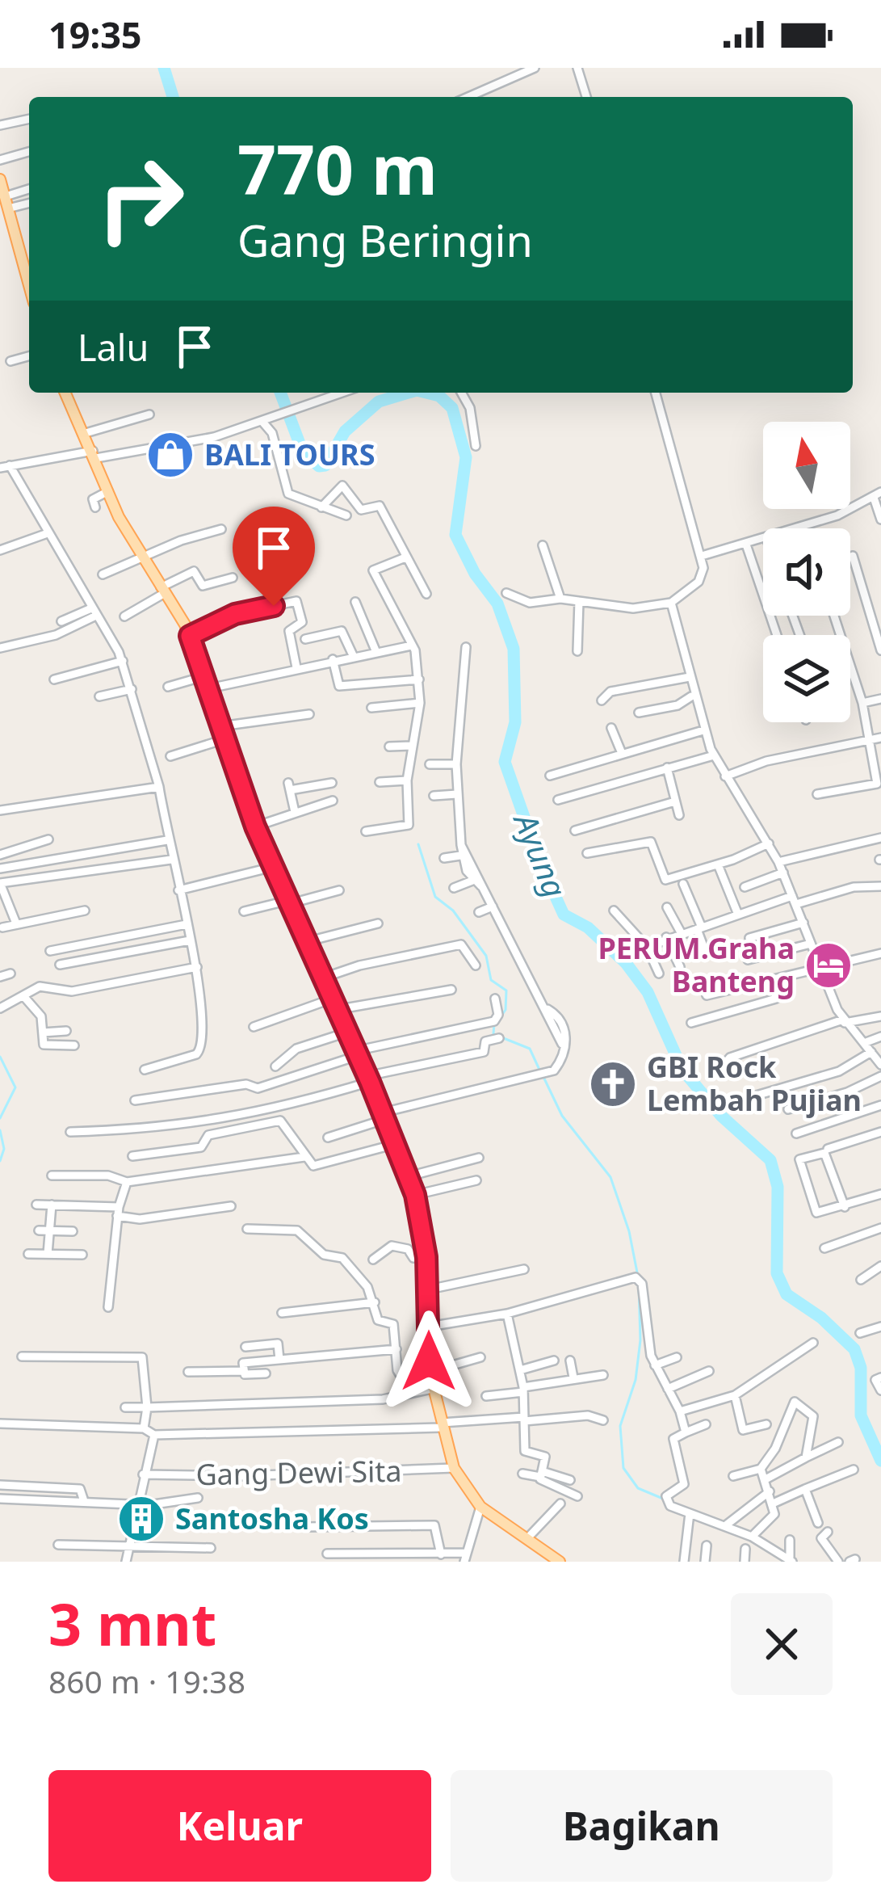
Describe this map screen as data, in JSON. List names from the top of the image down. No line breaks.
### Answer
{"streets":{"street":["Gang Dewi Sita"]},"water":["Ayung"],"places":{"shop":["BALI TOURS"],"hotel":["PERUM.Graha Banteng"],"church":["GBI Rock Lembah Pujian"],"building":["Santosha Kos"]},"north":"top","page":{"status":"19:35","turn":["770 m","Gang Beringin"],"then":"Lalu","heading":["3 mnt","860 m · 19:38"],"buttons":["Keluar","Bagikan"]}}
